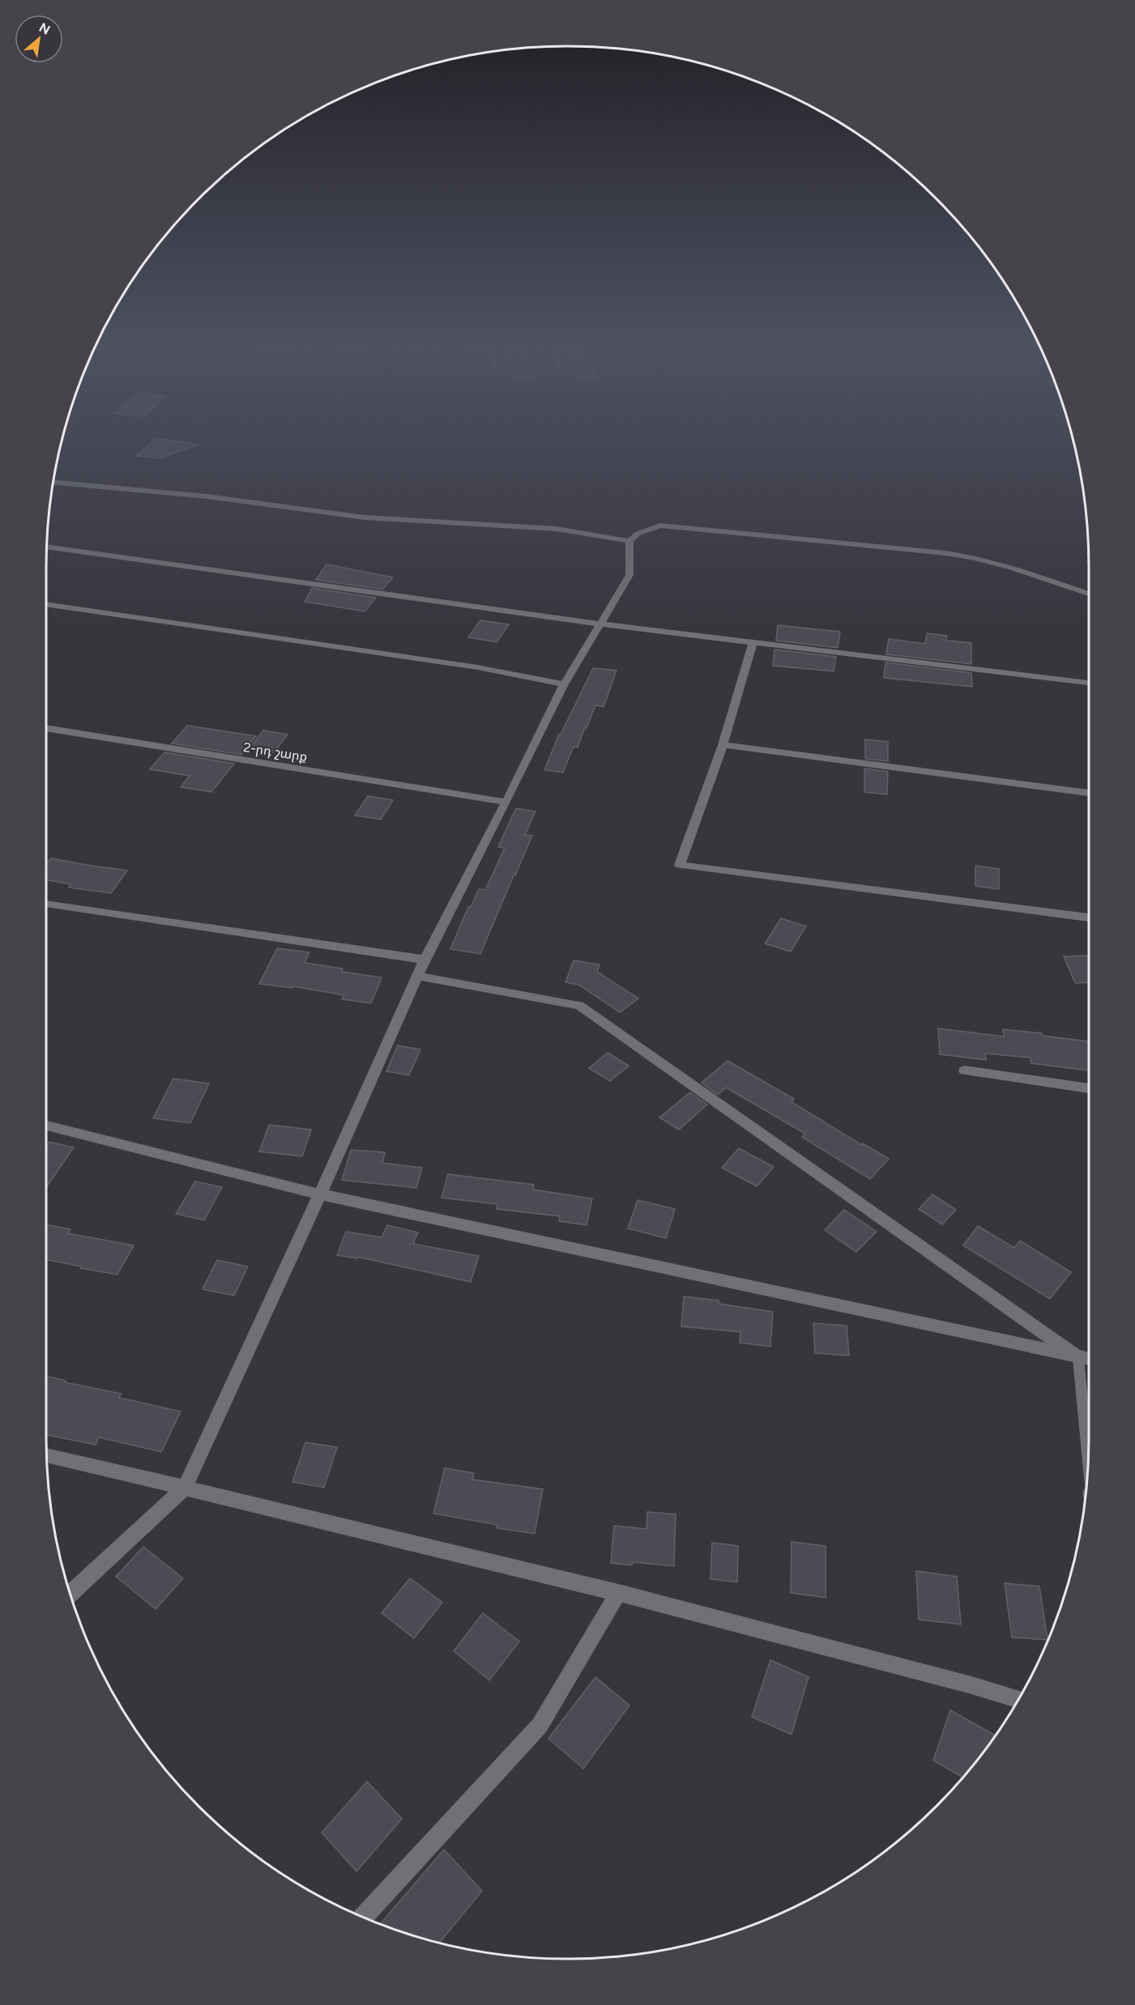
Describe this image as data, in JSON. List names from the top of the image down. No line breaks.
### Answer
{"streets":{"street":["2-րդ շարք"]},"north":"top right"}
